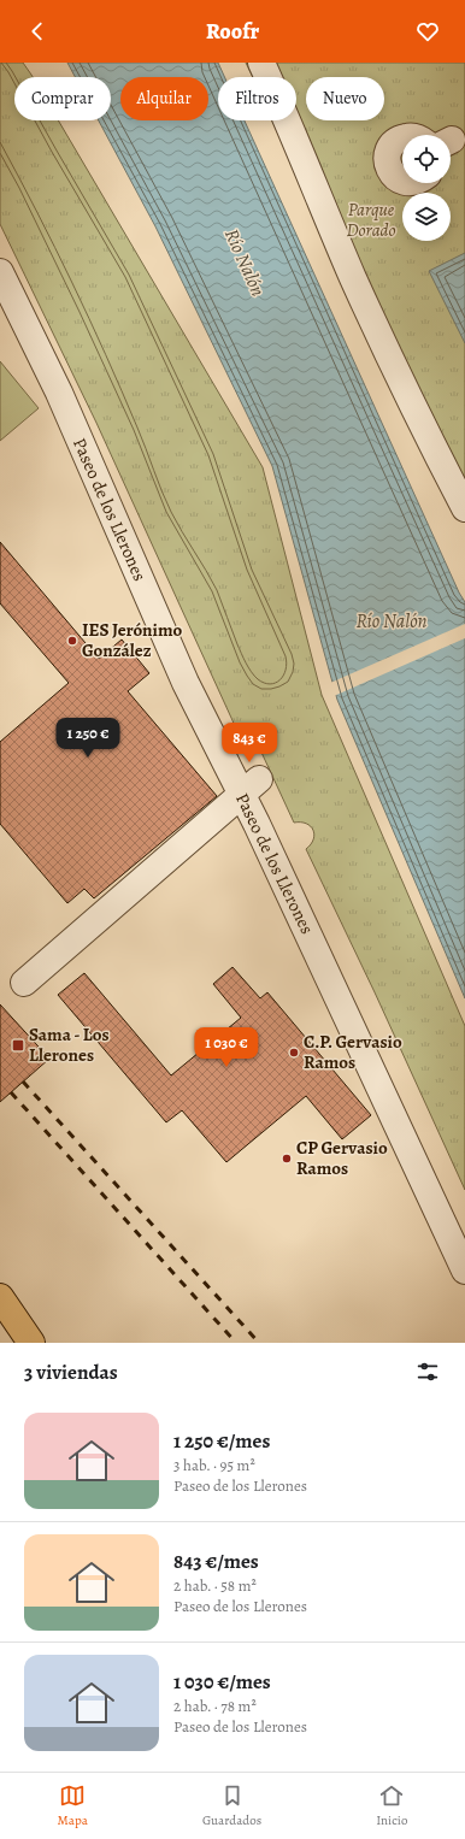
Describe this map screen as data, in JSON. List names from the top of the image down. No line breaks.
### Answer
{"streets":{"street":["Paseo de los Llerones"]},"water":["Río Nalón"],"parks":["Parque Dorado"],"places":{"other":["IES Jerónimo González","C.P. Gervasio Ramos","CP Gervasio Ramos"],"transit":["Sama - Los Llerones"]},"page":{"header":"Roofr","chip":["Comprar","Alquilar","Filtros","Nuevo"],"price":["1 250 €","843 €","1 030 €"],"heading":"3 viviendas","list":[{"name":"1 250 €/mes","note":"3 hab. · 95 m² · Paseo de los Llerones"},{"name":"843 €/mes","note":"2 hab. · 58 m² · Paseo de los Llerones"},{"name":"1 030 €/mes","note":"2 hab. · 78 m² · Paseo de los Llerones"}],"tabs":["Mapa","Guardados","Inicio"]}}
